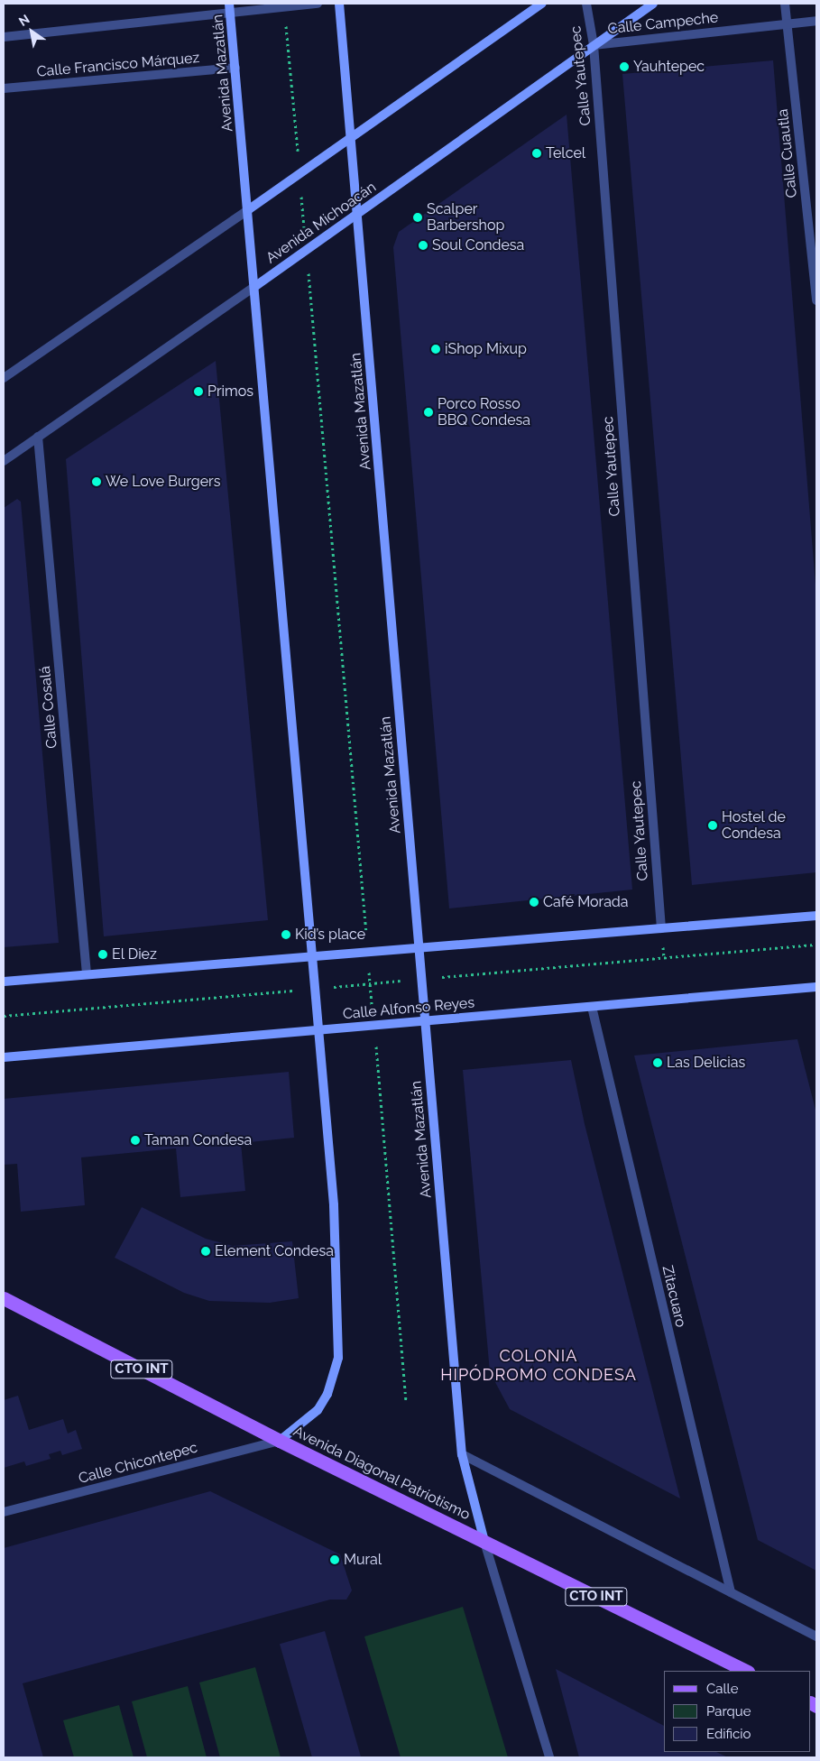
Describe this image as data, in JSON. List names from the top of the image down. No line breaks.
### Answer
{"streets":{"main road":["Avenida Mazatlán","Avenida Michoacán","Calle Alfonso Reyes","CTO INT","Avenida Diagonal Patriotismo"],"street":["Calle Campeche","Calle Francisco Márquez","Calle Yautepec","Calle Cuautla","Calle Cosalá","Zitacuaro","Calle Chicontepec"]},"crossings":[["Calle Campeche","Calle Yautepec"],["Calle Campeche","Calle Cuautla"],["Calle Campeche","Avenida Michoacán"],["Calle Francisco Márquez","Avenida Mazatlán"],["Avenida Mazatlán","Avenida Michoacán"],["Avenida Mazatlán","Calle Alfonso Reyes"],["Avenida Mazatlán","Calle Chicontepec"],["Avenida Mazatlán","Avenida Diagonal Patriotismo"],["Calle Yautepec","Avenida Michoacán"],["Avenida Michoacán","Calle Cosalá"],["Calle Alfonso Reyes","Zitacuaro"],["Calle Chicontepec","Avenida Diagonal Patriotismo"]],"districts":["COLONIA HIPÓDROMO CONDESA"],"places":["Yauhtepec","Telcel","Scalper Barbershop","Soul Condesa","iShop Mixup","Primos","Porco Rosso BBQ Condesa","We Love Burgers","Hostel de Condesa","Café Morada","Kid’s place","El Diez","Las Delicias","Taman Condesa","Element Condesa","Mural"],"legend":["Calle","Parque","Edificio"],"north":"top left"}
